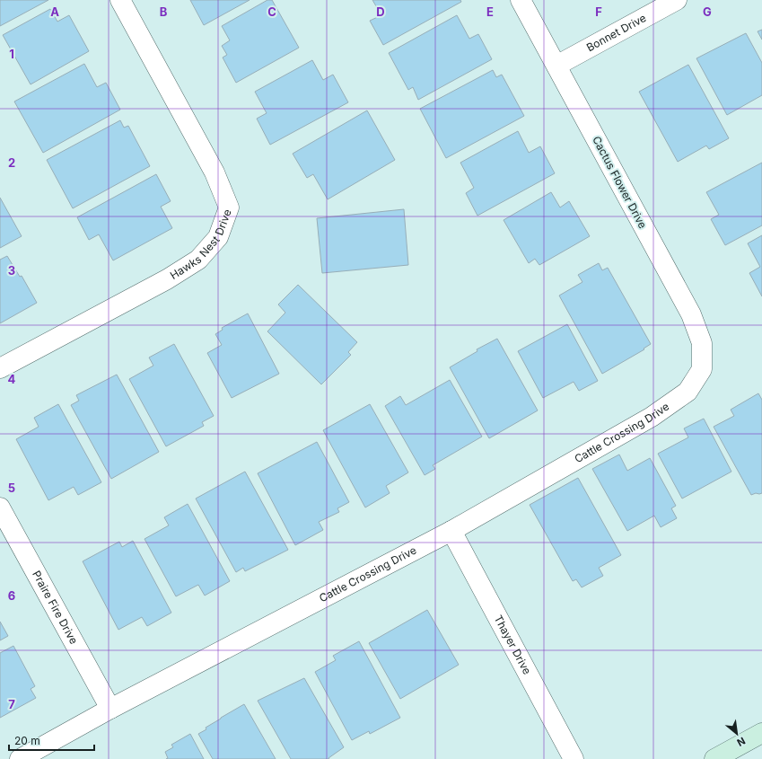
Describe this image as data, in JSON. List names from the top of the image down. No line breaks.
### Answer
{"streets":{"street":["Bonnet Drive","Cactus Flower Drive","Hawks Nest Drive","Cattle Crossing Drive","Praire Fire Drive","Thayer Drive"]},"crossings":[["Bonnet Drive","Cactus Flower Drive"],["Cactus Flower Drive","Cattle Crossing Drive"],["Cattle Crossing Drive","Praire Fire Drive"],["Cattle Crossing Drive","Thayer Drive"]],"scale_bar":"20 m","north":"bottom right","grid":{"columns":["A","B","C","D","E","F","G"],"rows":["1","2","3","4","5","6","7"]}}
